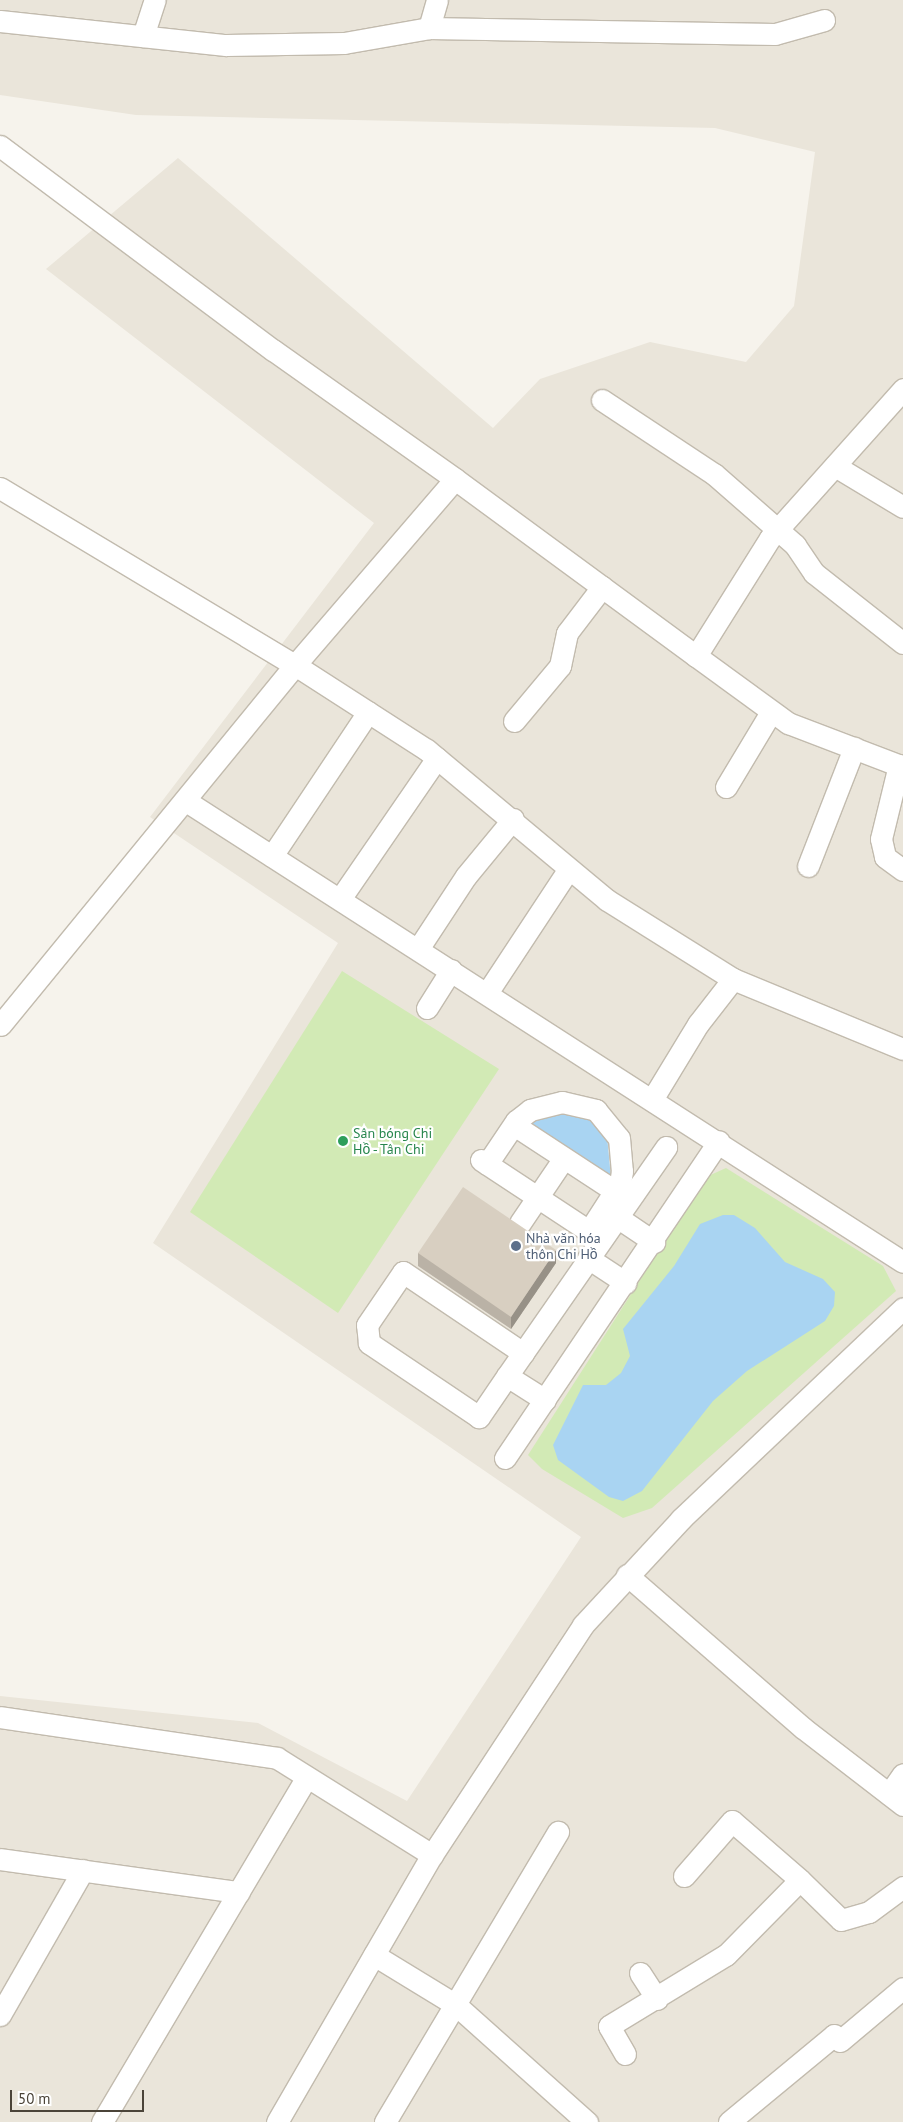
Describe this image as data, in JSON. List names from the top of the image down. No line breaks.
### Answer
{"places":["Sân bóng Chi Hồ - Tân Chi","Nhà văn hóa thôn Chi Hồ"],"scale_bar":"50 m"}
